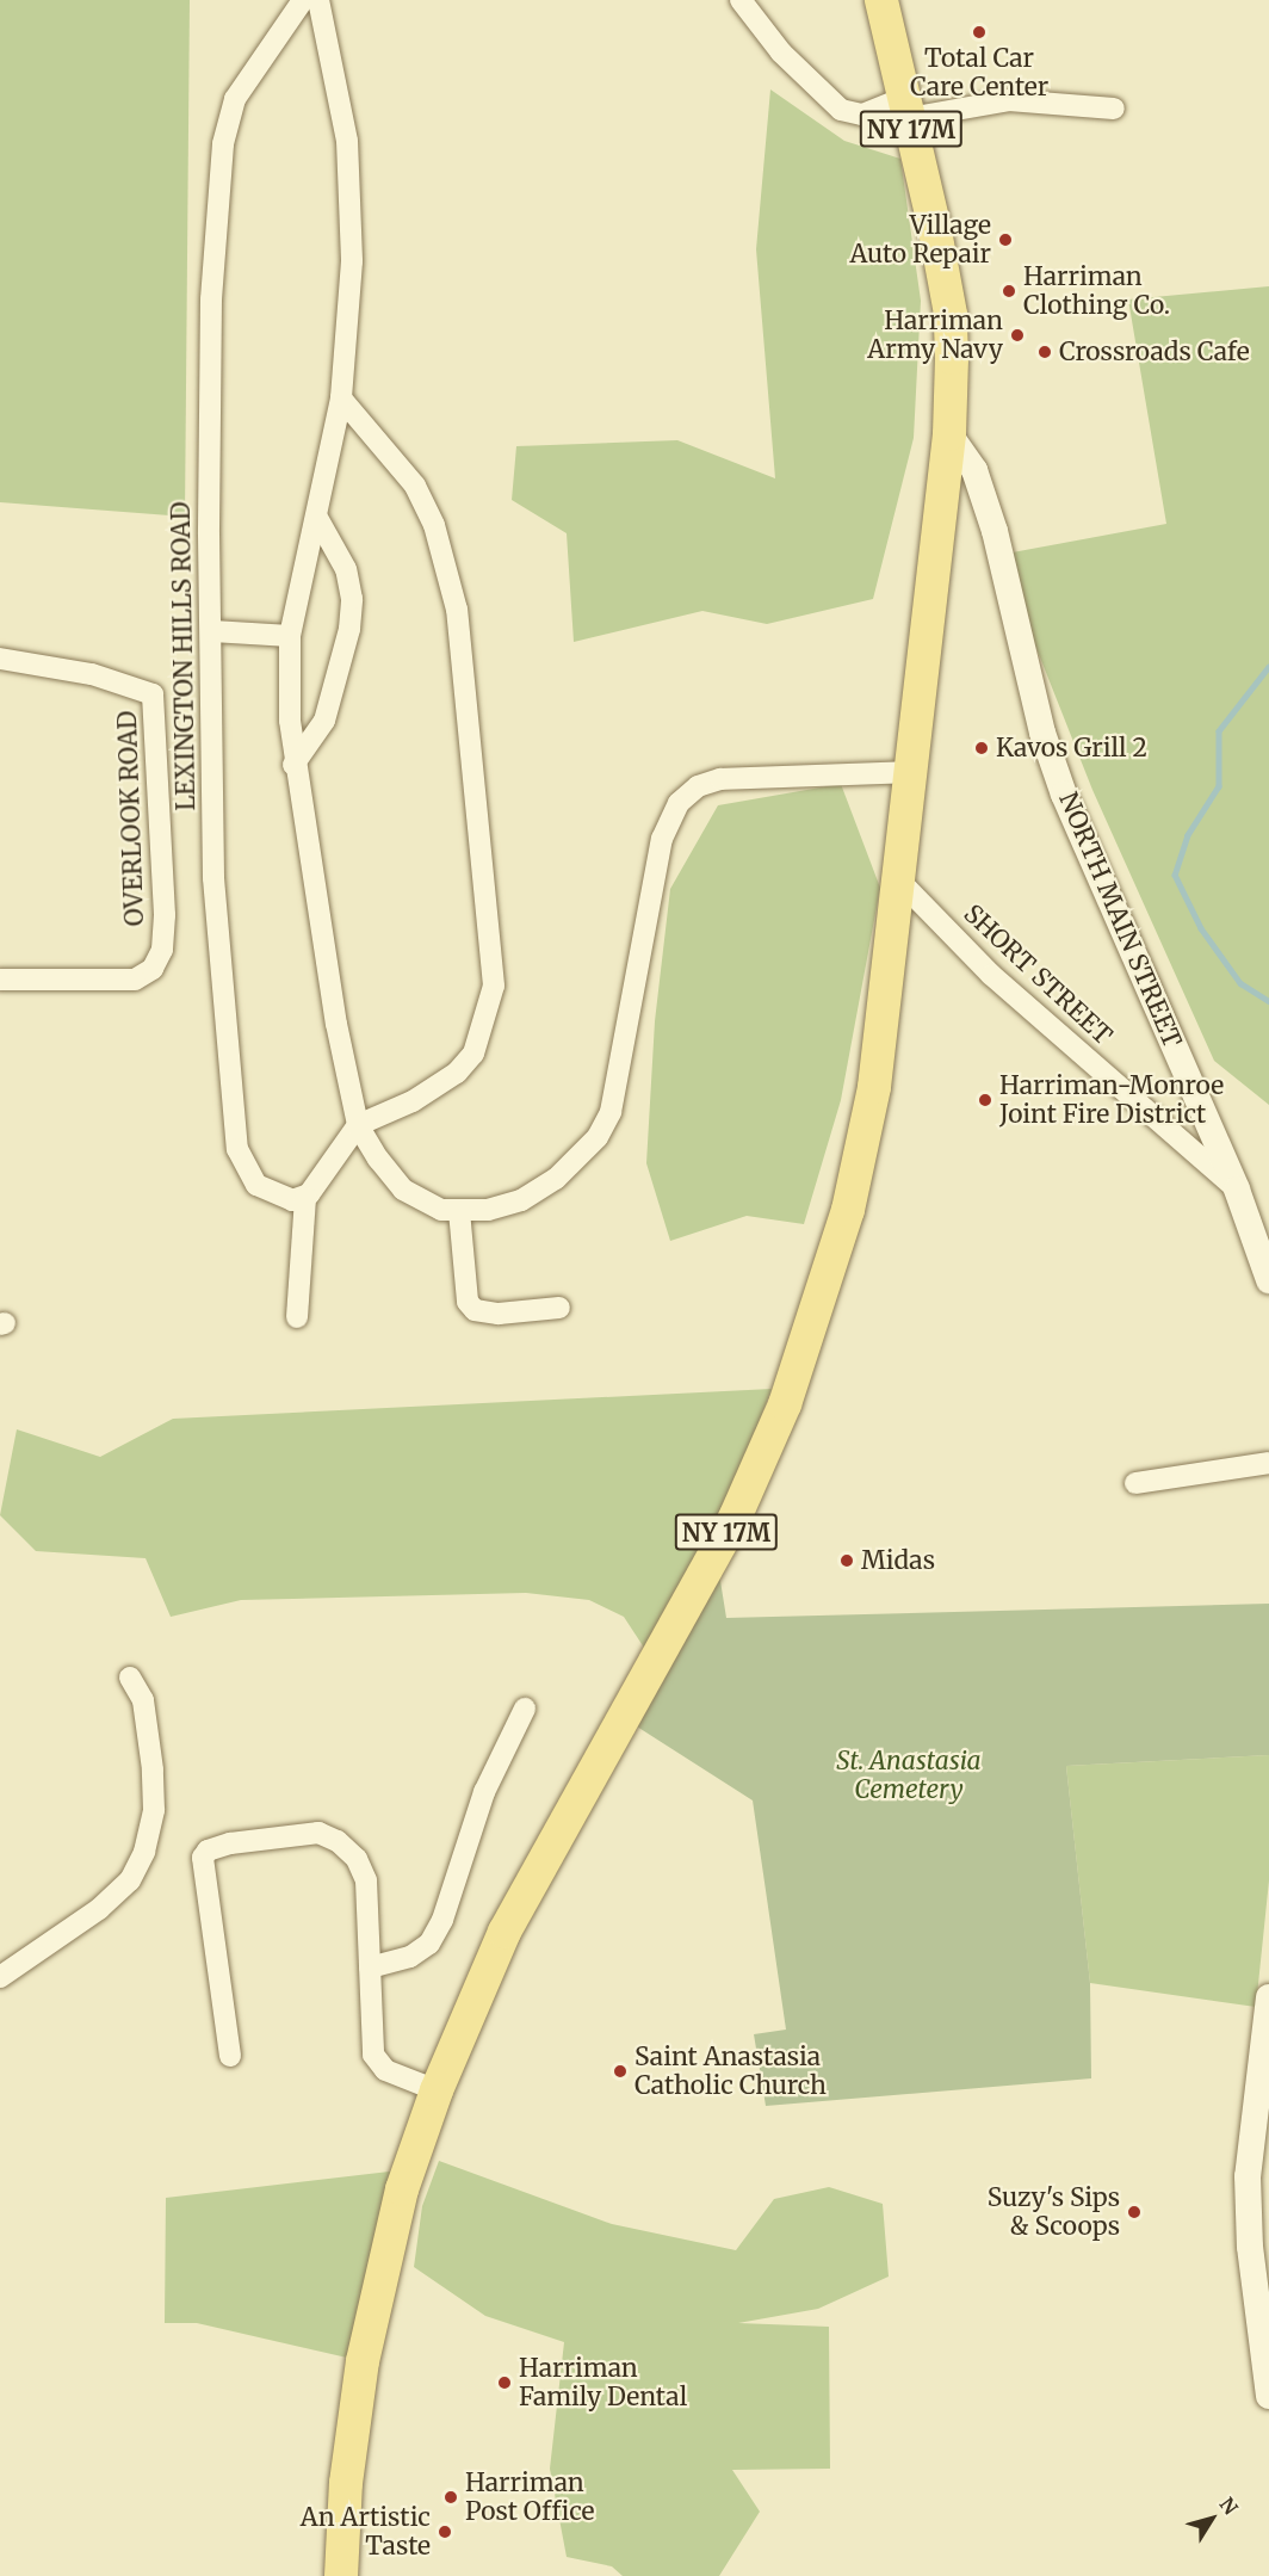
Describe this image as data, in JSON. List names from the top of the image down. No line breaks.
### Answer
{"streets":{"main road":["NY 17M"],"street":["LEXINGTON HILLS ROAD","OVERLOOK ROAD","NORTH MAIN STREET","SHORT STREET"]},"crossings":[["NY 17M","NORTH MAIN STREET"],["NY 17M","SHORT STREET"],["NORTH MAIN STREET","SHORT STREET"]],"parks":["St. Anastasia Cemetery"],"places":["Total Car Care Center","Village Auto Repair","Harriman Clothing Co.","Harriman Army Navy","Crossroads Cafe","Kavos Grill 2","Harriman-Monroe Joint Fire District","Midas","Saint Anastasia Catholic Church","Suzy's Sips & Scoops","Harriman Family Dental","Harriman Post Office","An Artistic Taste"],"north":"top right"}
